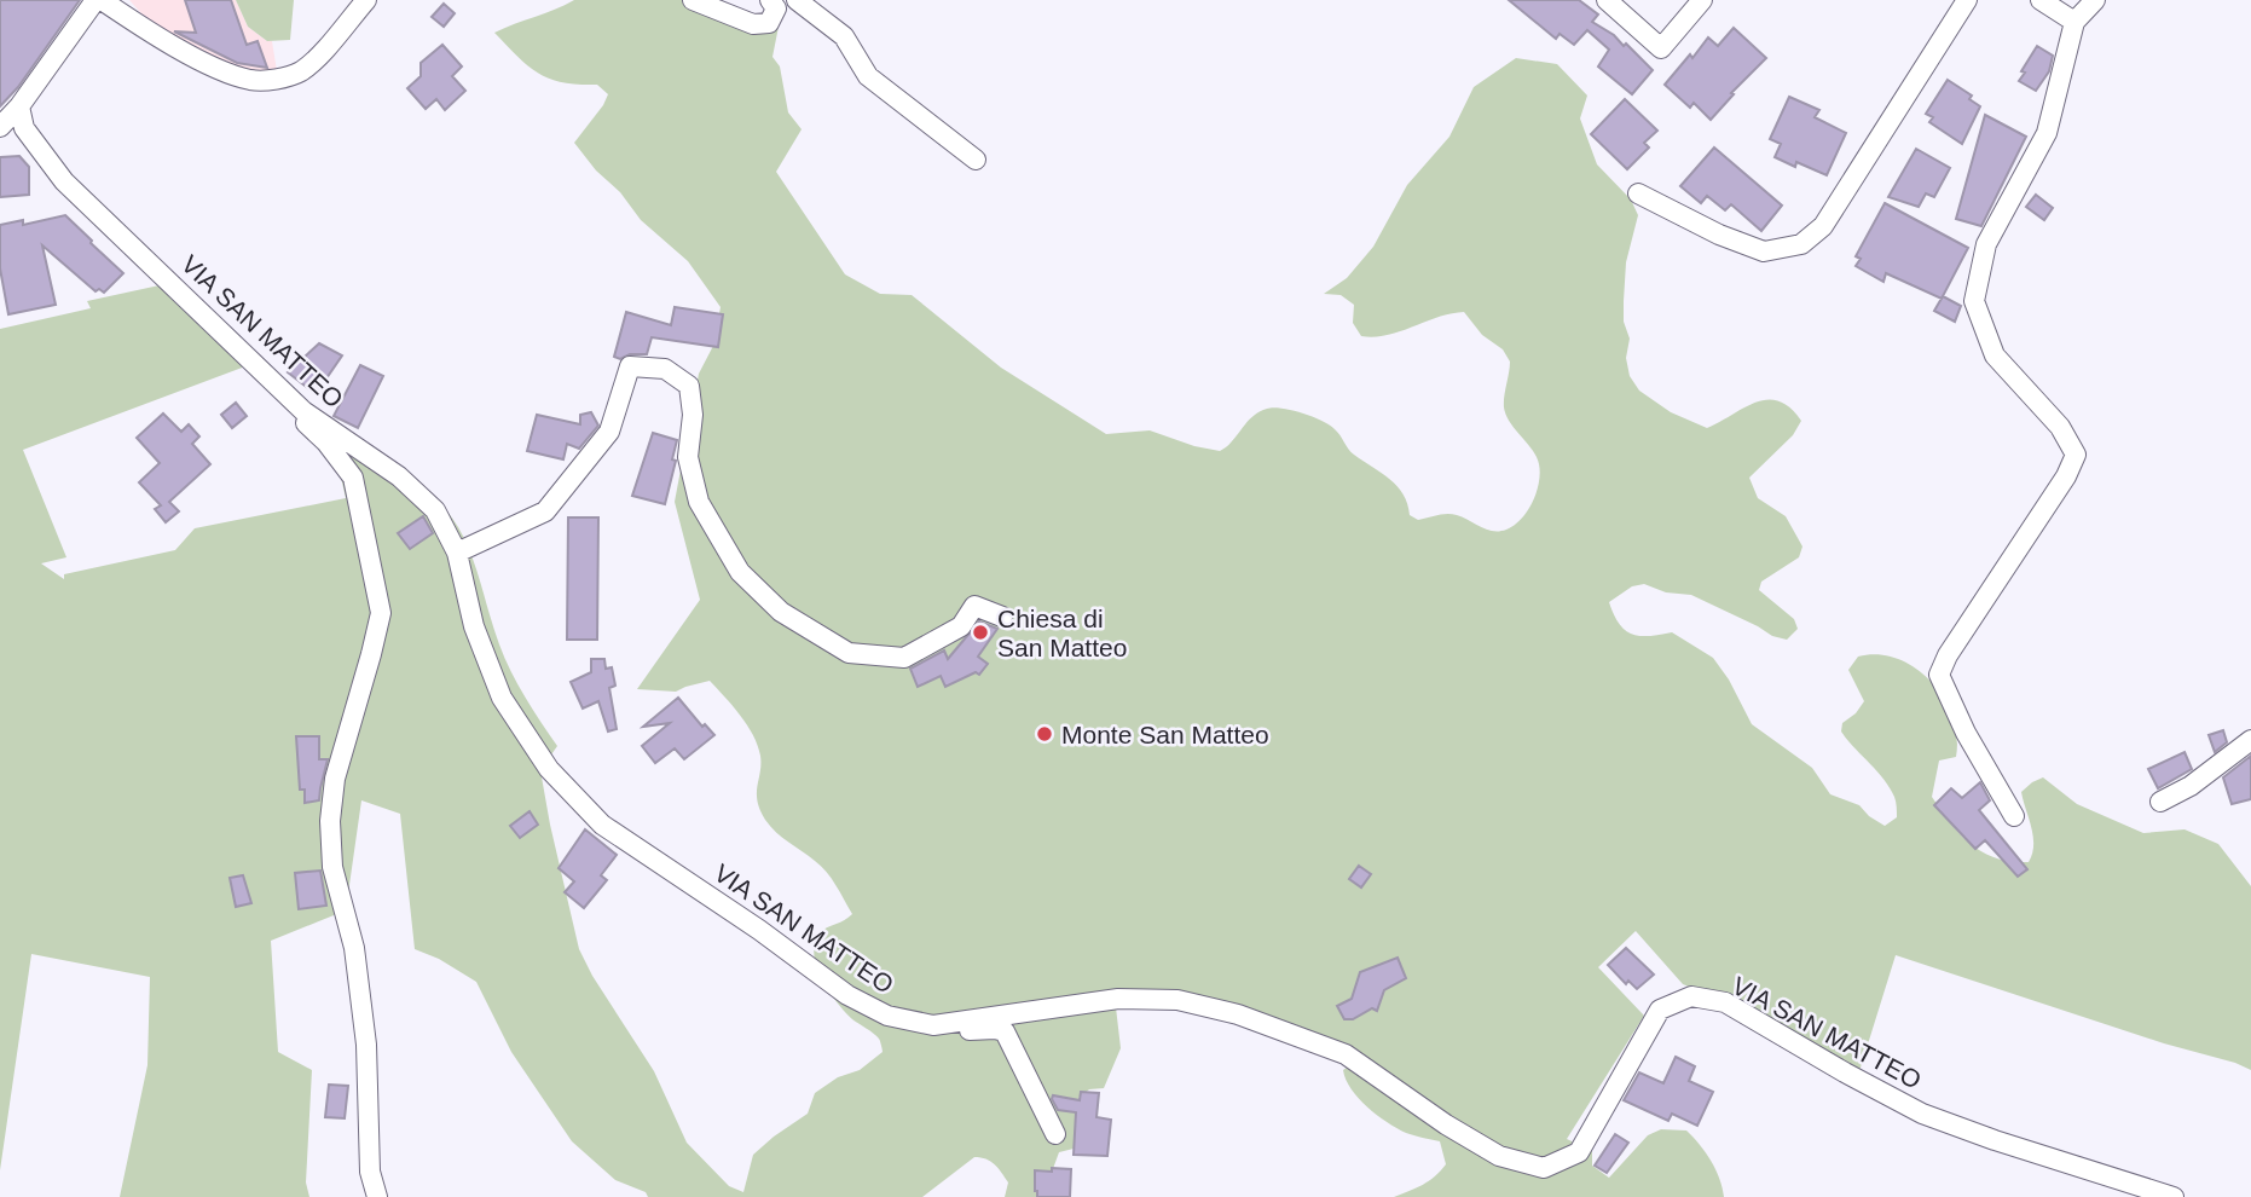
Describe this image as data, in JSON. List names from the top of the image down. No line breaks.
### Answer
{"streets":{"street":["VIA SAN MATTEO"]},"places":["Chiesa di San Matteo","Monte San Matteo"]}
